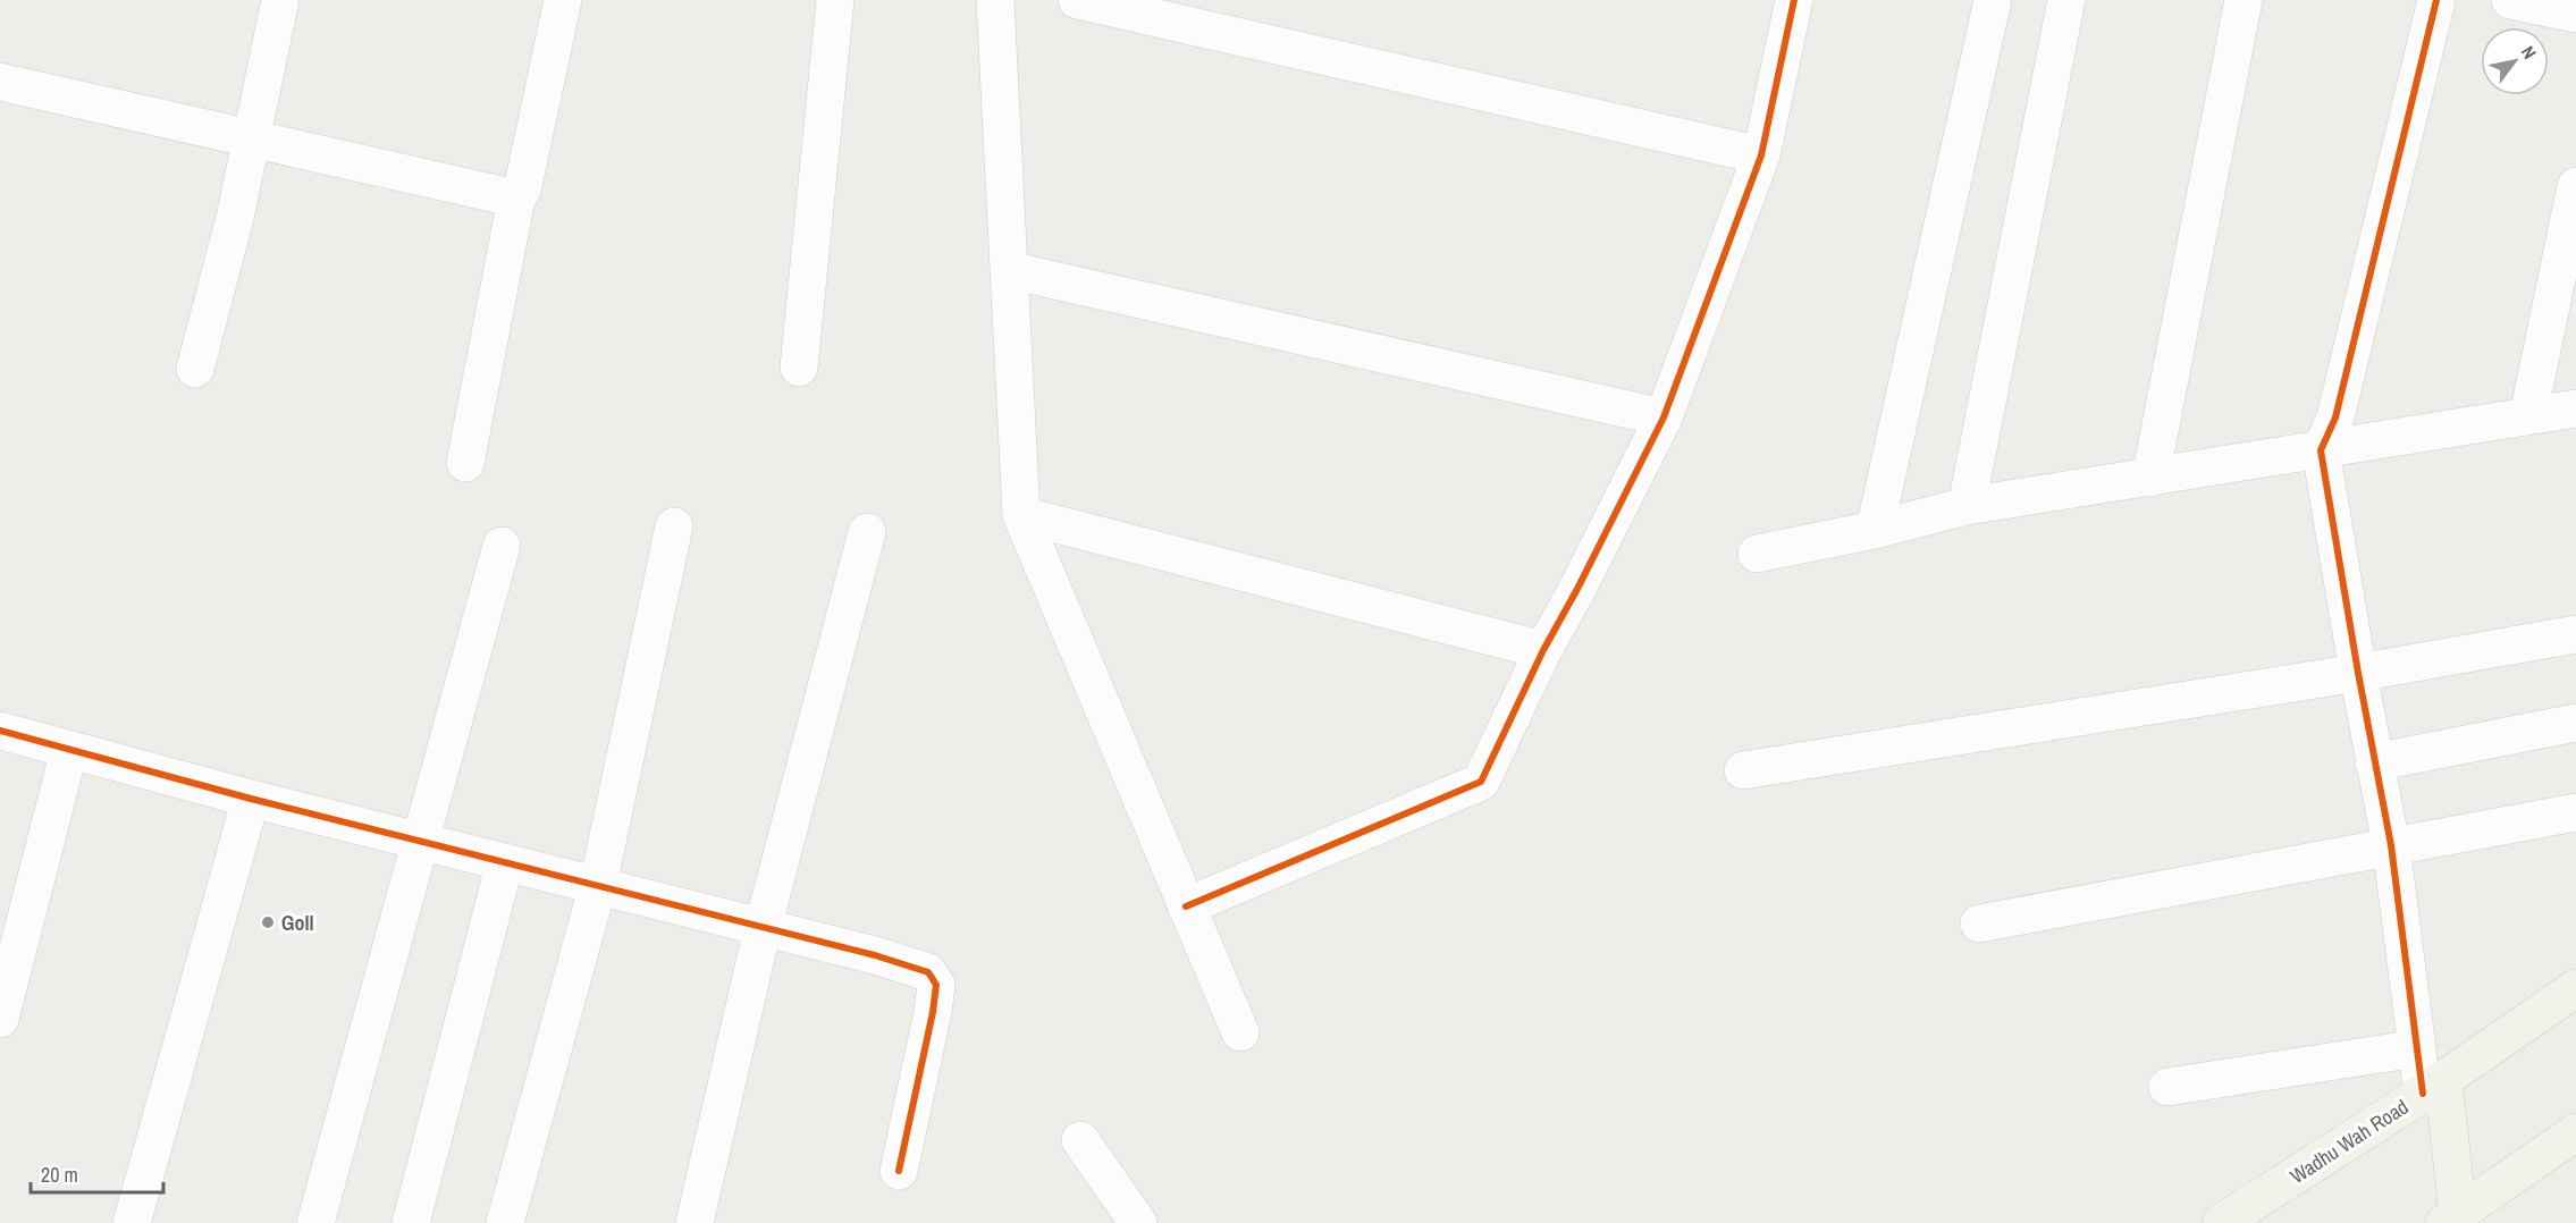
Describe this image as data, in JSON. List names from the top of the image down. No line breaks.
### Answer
{"streets":{"main road":["Wadhu Wah Road"]},"places":["Goll"],"scale_bar":"20 m","north":"top right"}
